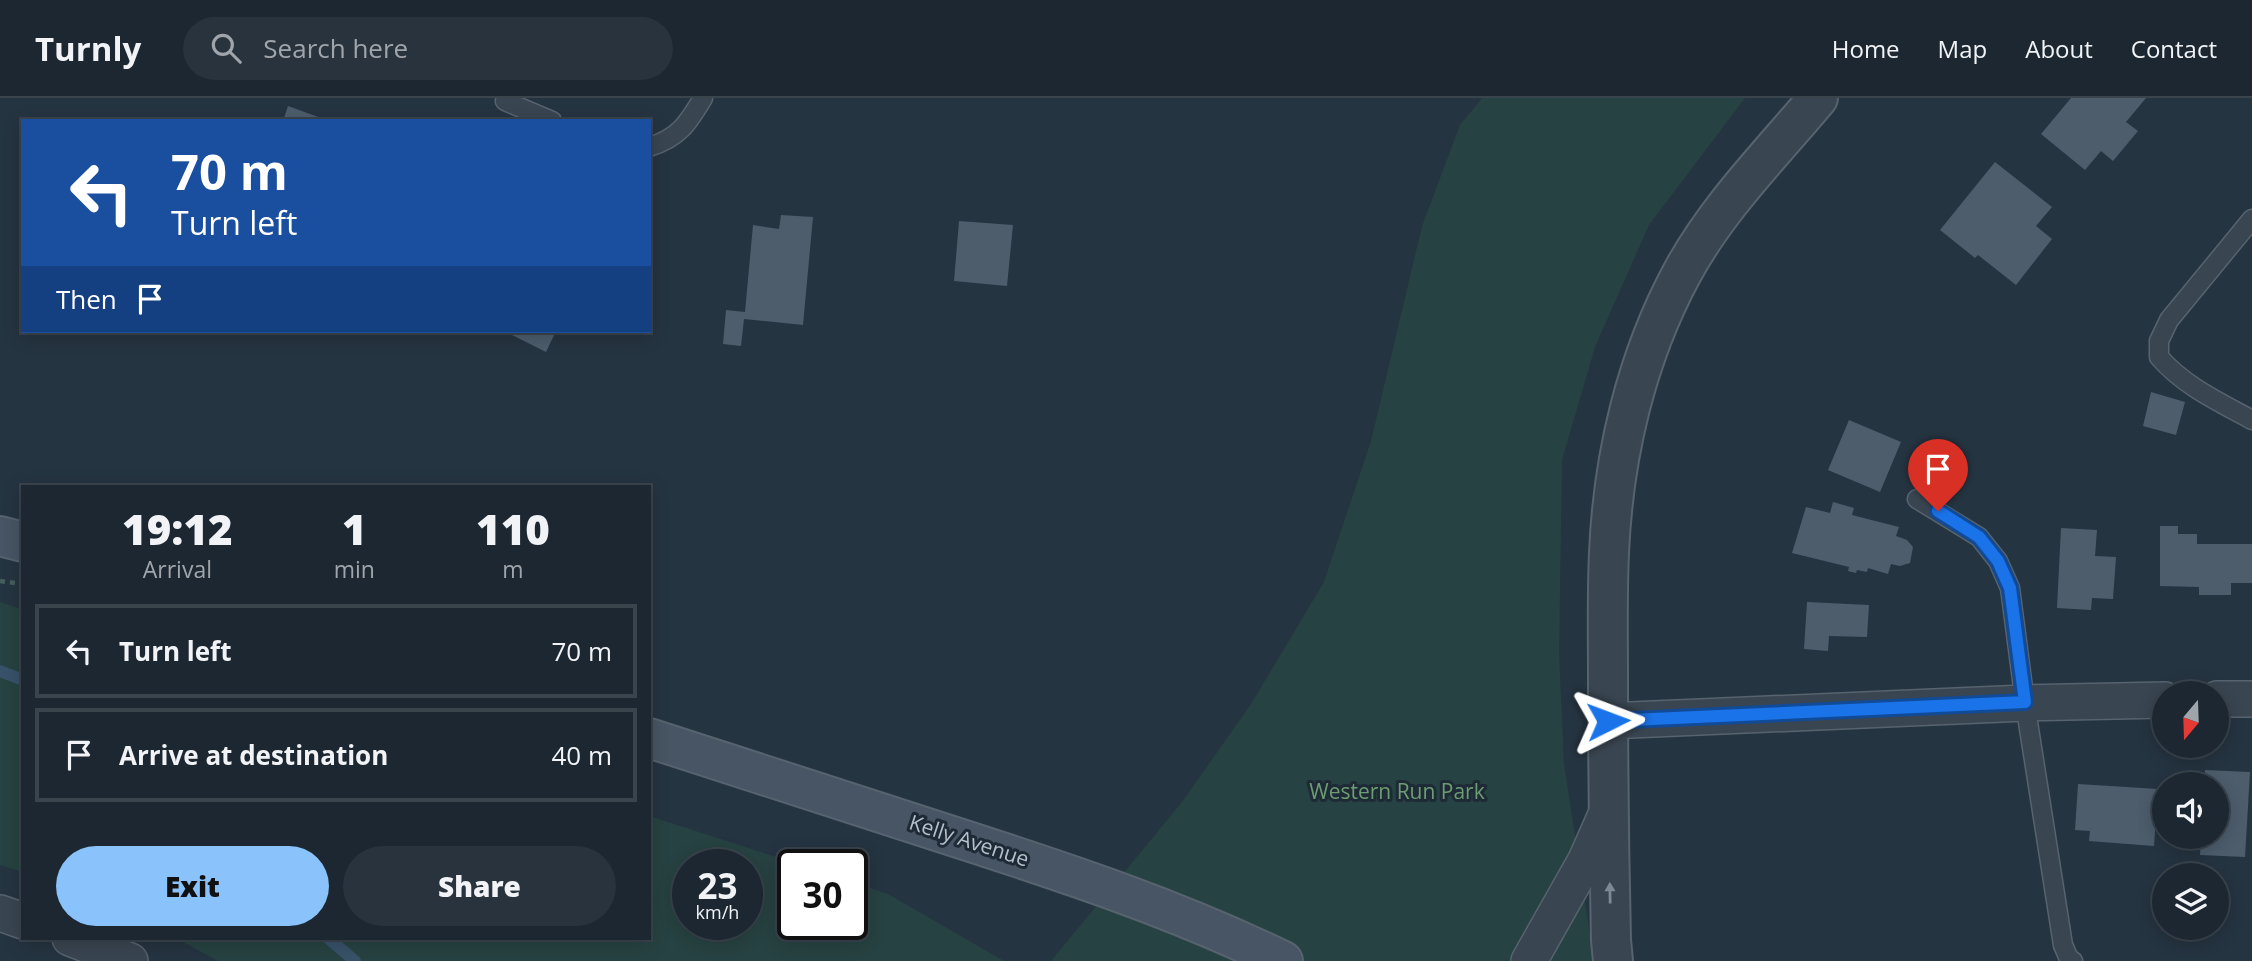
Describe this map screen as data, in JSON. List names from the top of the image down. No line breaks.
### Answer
{"streets":{"main road":["Kelly Avenue"]},"parks":["Western Run Park"],"north":"bottom","page":{"header":"Turnly","search":"Search here","nav":["Home","Map","About","Contact"],"turn":["70 m","Turn left"],"then":"Then","eta":["19:12","Arrival","1","min","110","m"],"list":[{"name":"Turn left","value":"70 m"},{"name":"Arrive at destination","value":"40 m"}],"buttons":["Exit","Share"],"speed":"23 km/h","limit":"30"}}
